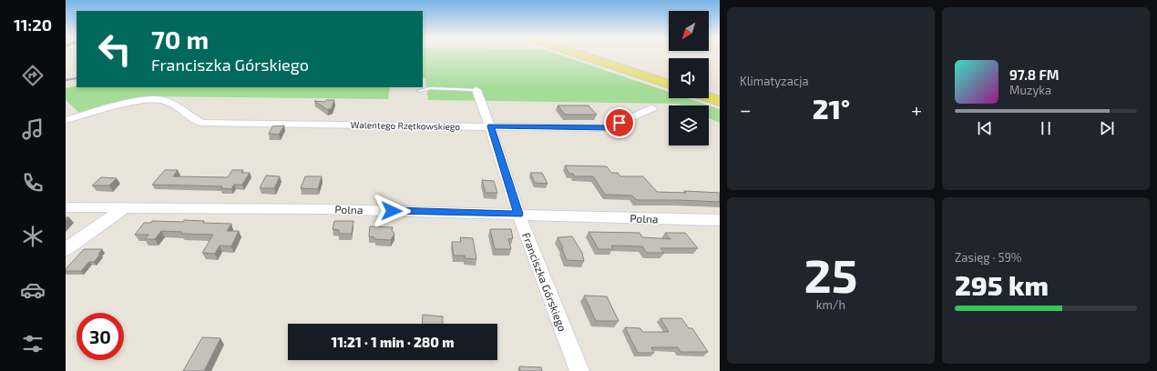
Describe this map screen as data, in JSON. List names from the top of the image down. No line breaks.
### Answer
{"streets":{"street":["Walentego Rzętkowskiego","Polna","Franciszka Górskiego"]},"crossings":[["Walentego Rzętkowskiego","Franciszka Górskiego"],["Polna","Franciszka Górskiego"]],"north":"bottom left","page":{"tabs":"11:20","tile":["Klimatyzacja",["25","km/h"],["Zasięg · 59%","295 km"]],"turn":["70 m","Franciszka Górskiego"],"song":["97.8 FM","Muzyka"],"heat":["−","21°","+"],"limit":"30","trip":"11:21 · 1 min · 280 m"}}
